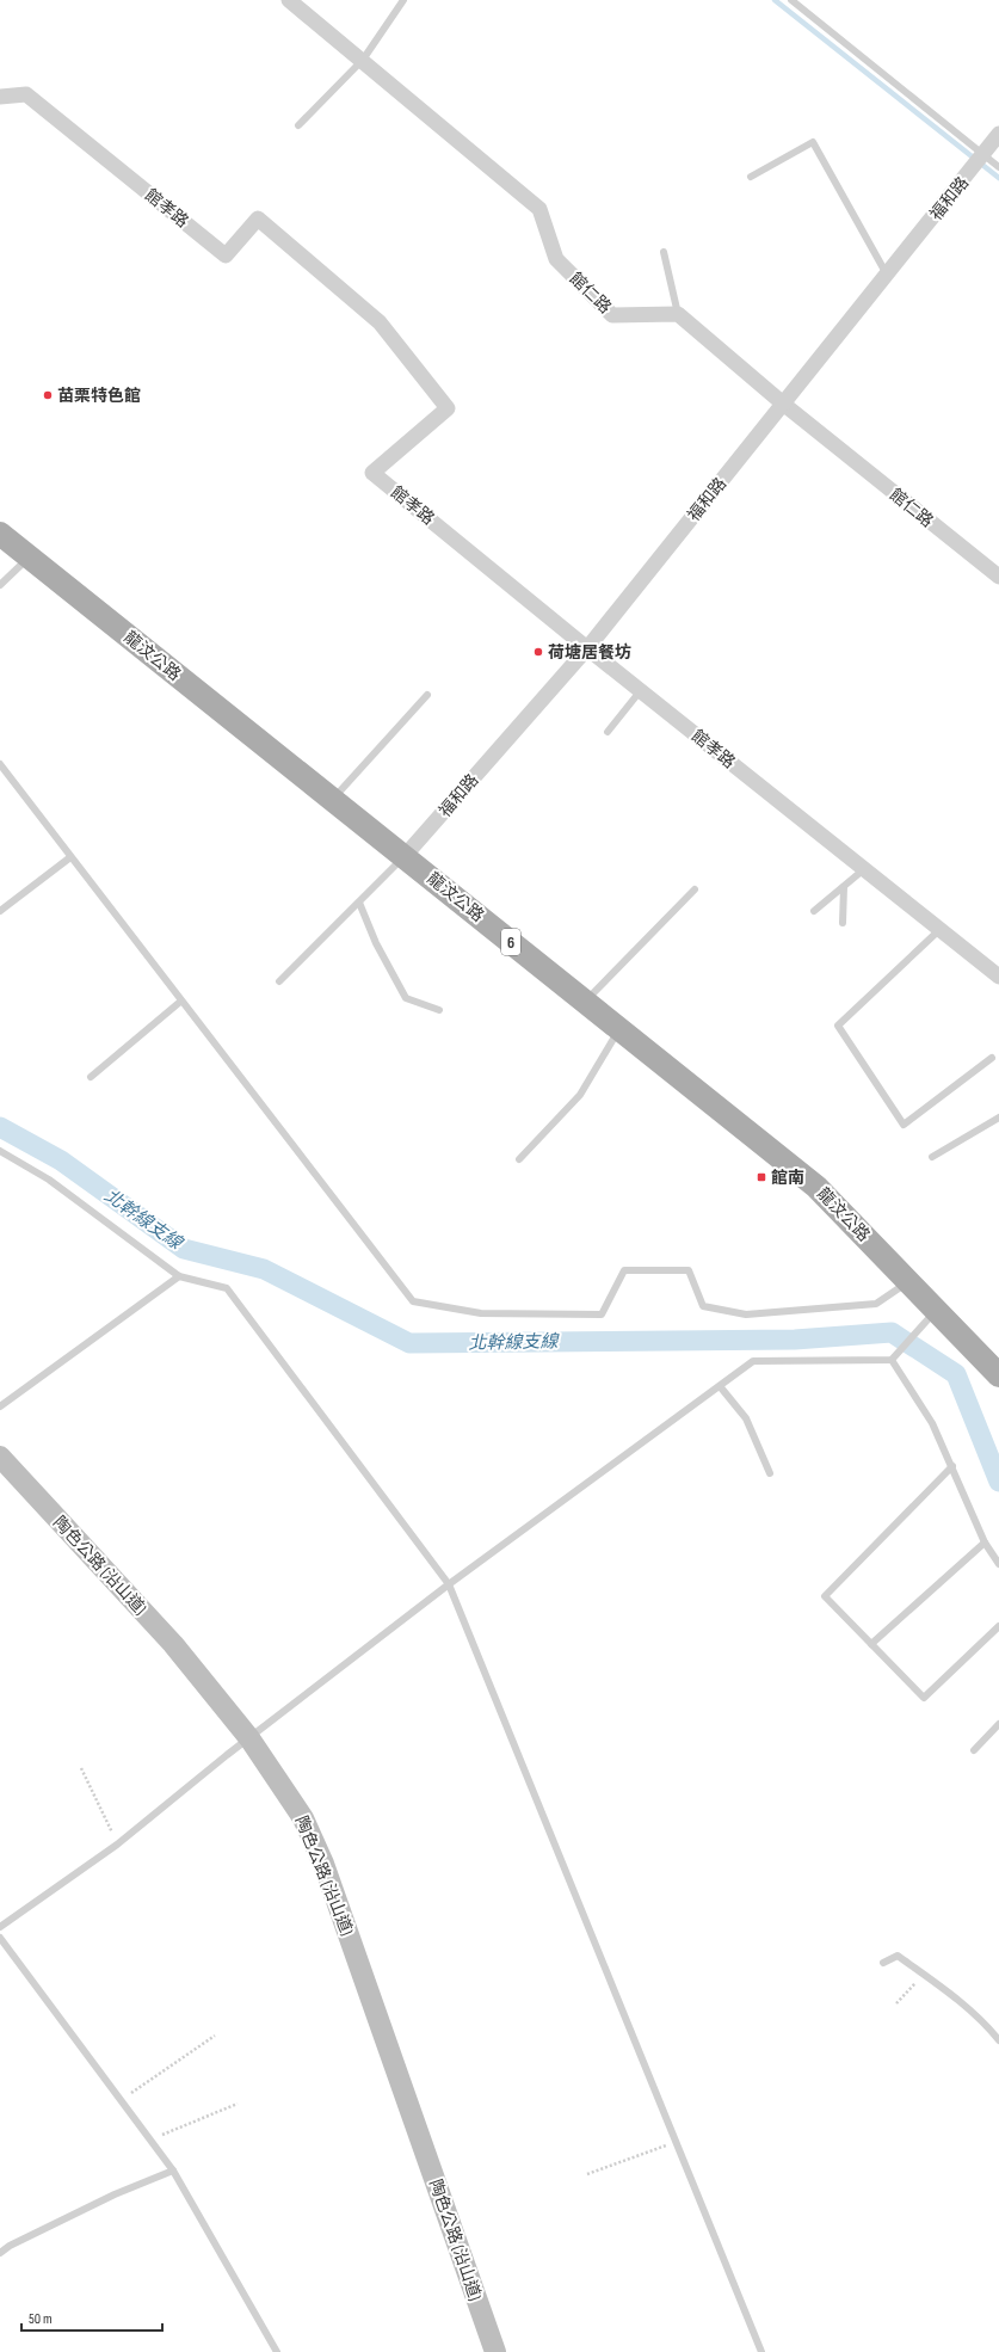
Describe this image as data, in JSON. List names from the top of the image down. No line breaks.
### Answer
{"streets":{"main road":["龍汶公路","6","陶色公路 (沿山道)"],"street":["福和路","館孝路","館仁路"]},"crossings":[["福和路","館孝路"],["福和路","館仁路"],["福和路","龍汶公路"]],"water":["北幹線支線"],"places":{"other":["苗栗特色館","荷塘居餐坊"],"transit":["館南"]},"scale_bar":"50 m"}
